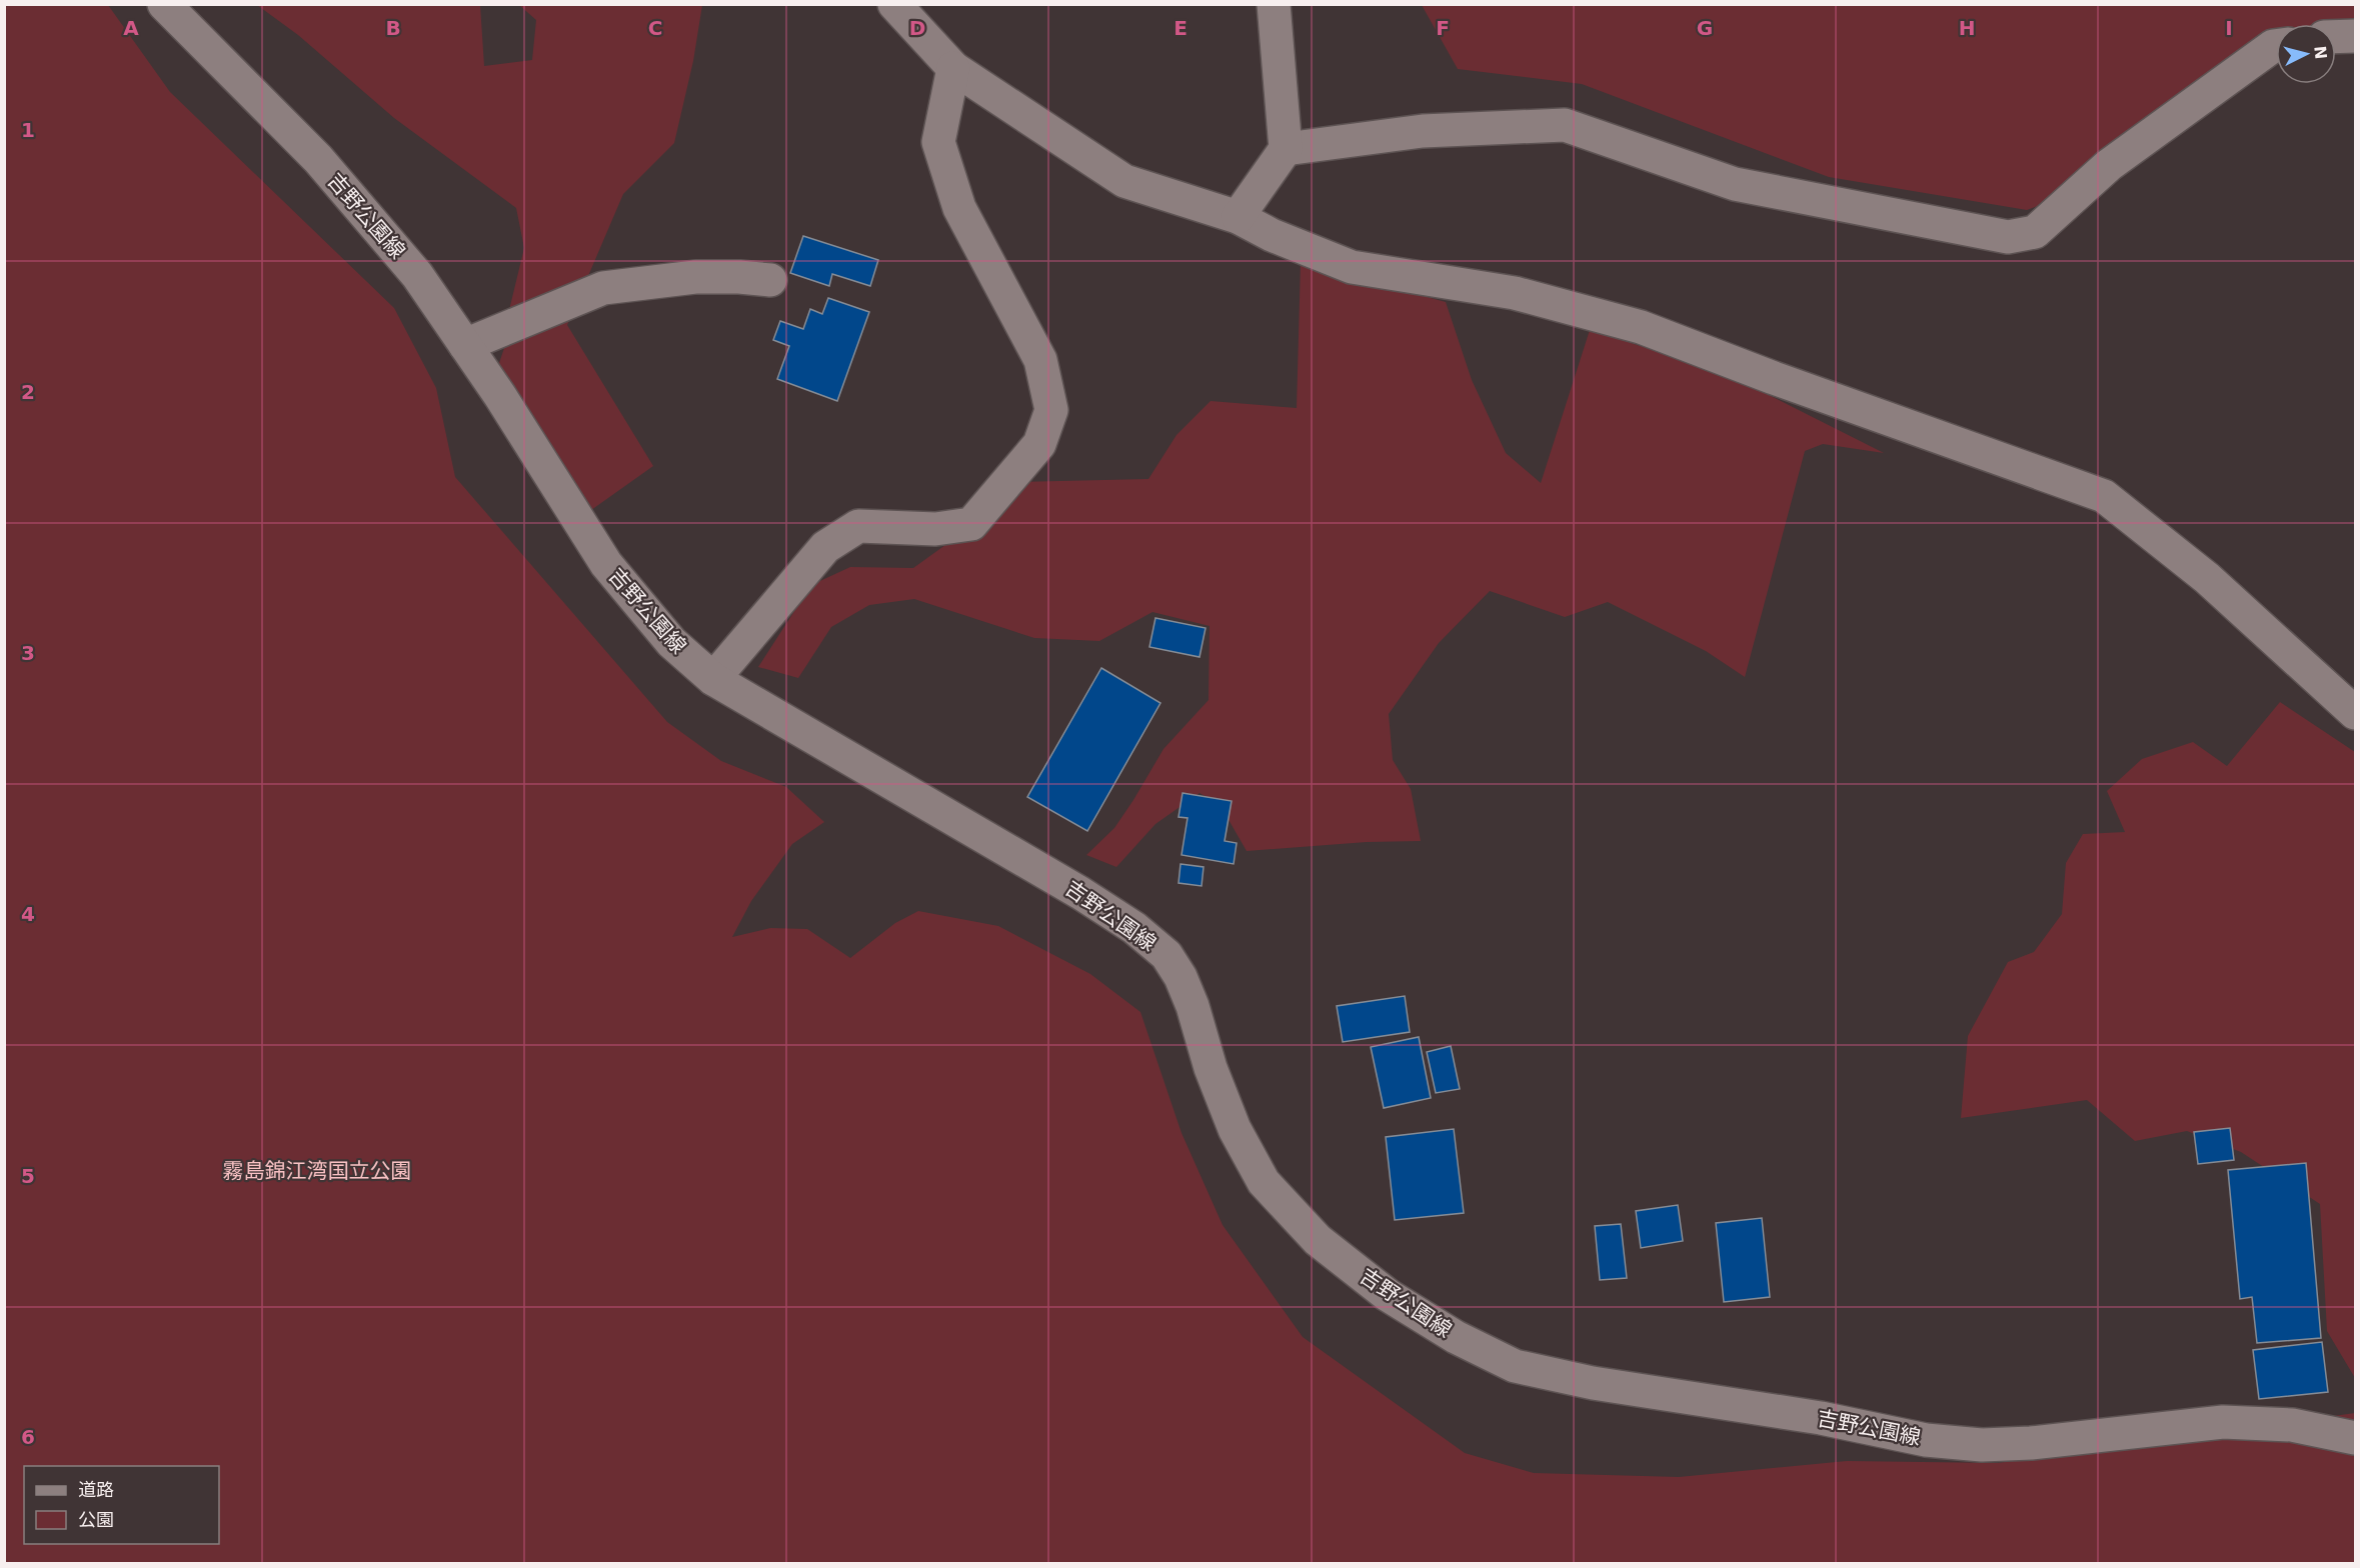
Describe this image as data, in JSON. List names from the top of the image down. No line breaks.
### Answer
{"streets":{"street":["吉野公園線"]},"parks":["霧島錦江湾国立公園"],"legend":["道路","公園"],"north":"right","grid":{"columns":["A","B","C","D","E","F","G","H","I"],"rows":["1","2","3","4","5","6"]}}
